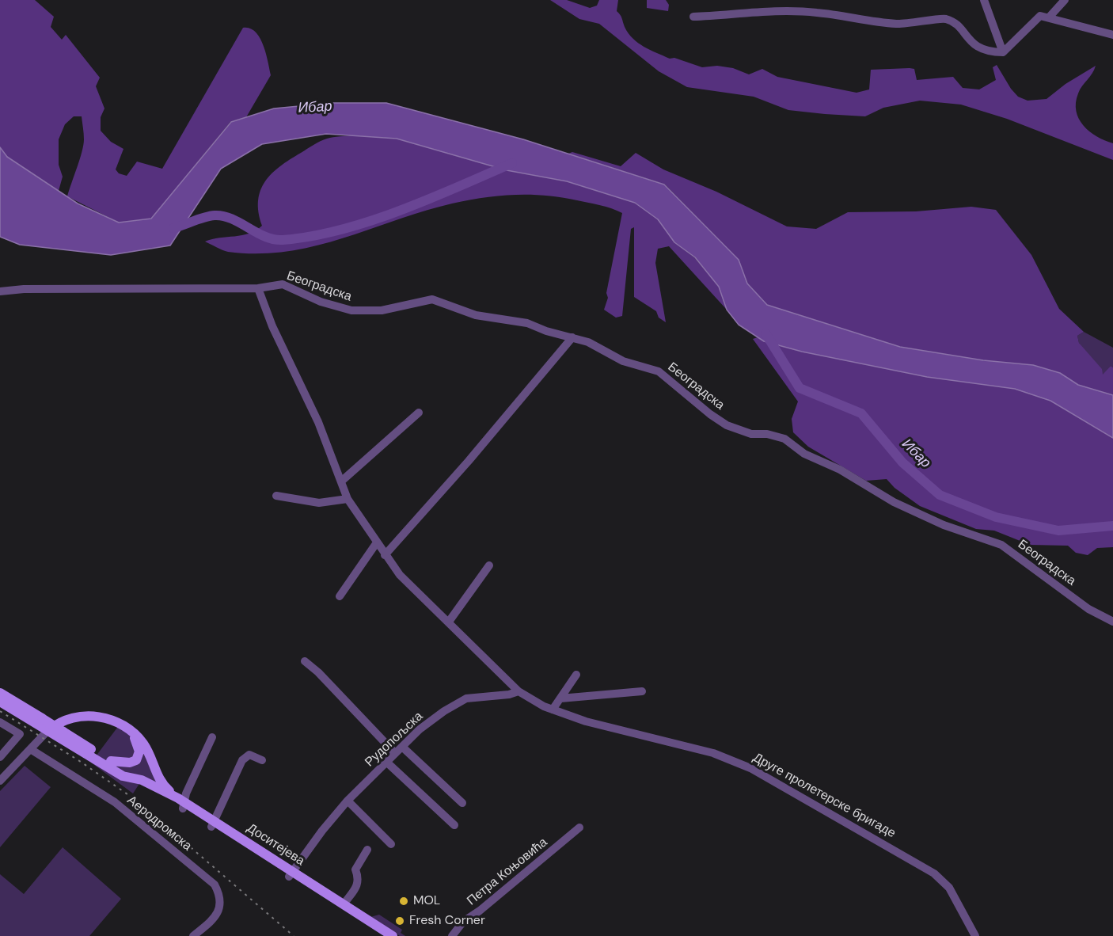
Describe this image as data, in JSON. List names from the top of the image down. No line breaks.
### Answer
{"streets":{"main road":["Доситејева"],"street":["Београдска","Рудопољска","Друге пролетерске бригаде","Аеродромска","Петра Коњовића"]},"crossings":[["Рудопољска","Друге пролетерске бригаде"],["Рудопољска","Доситејева"]],"water":["Ибар"],"places":["MOL","Fresh Corner"]}
